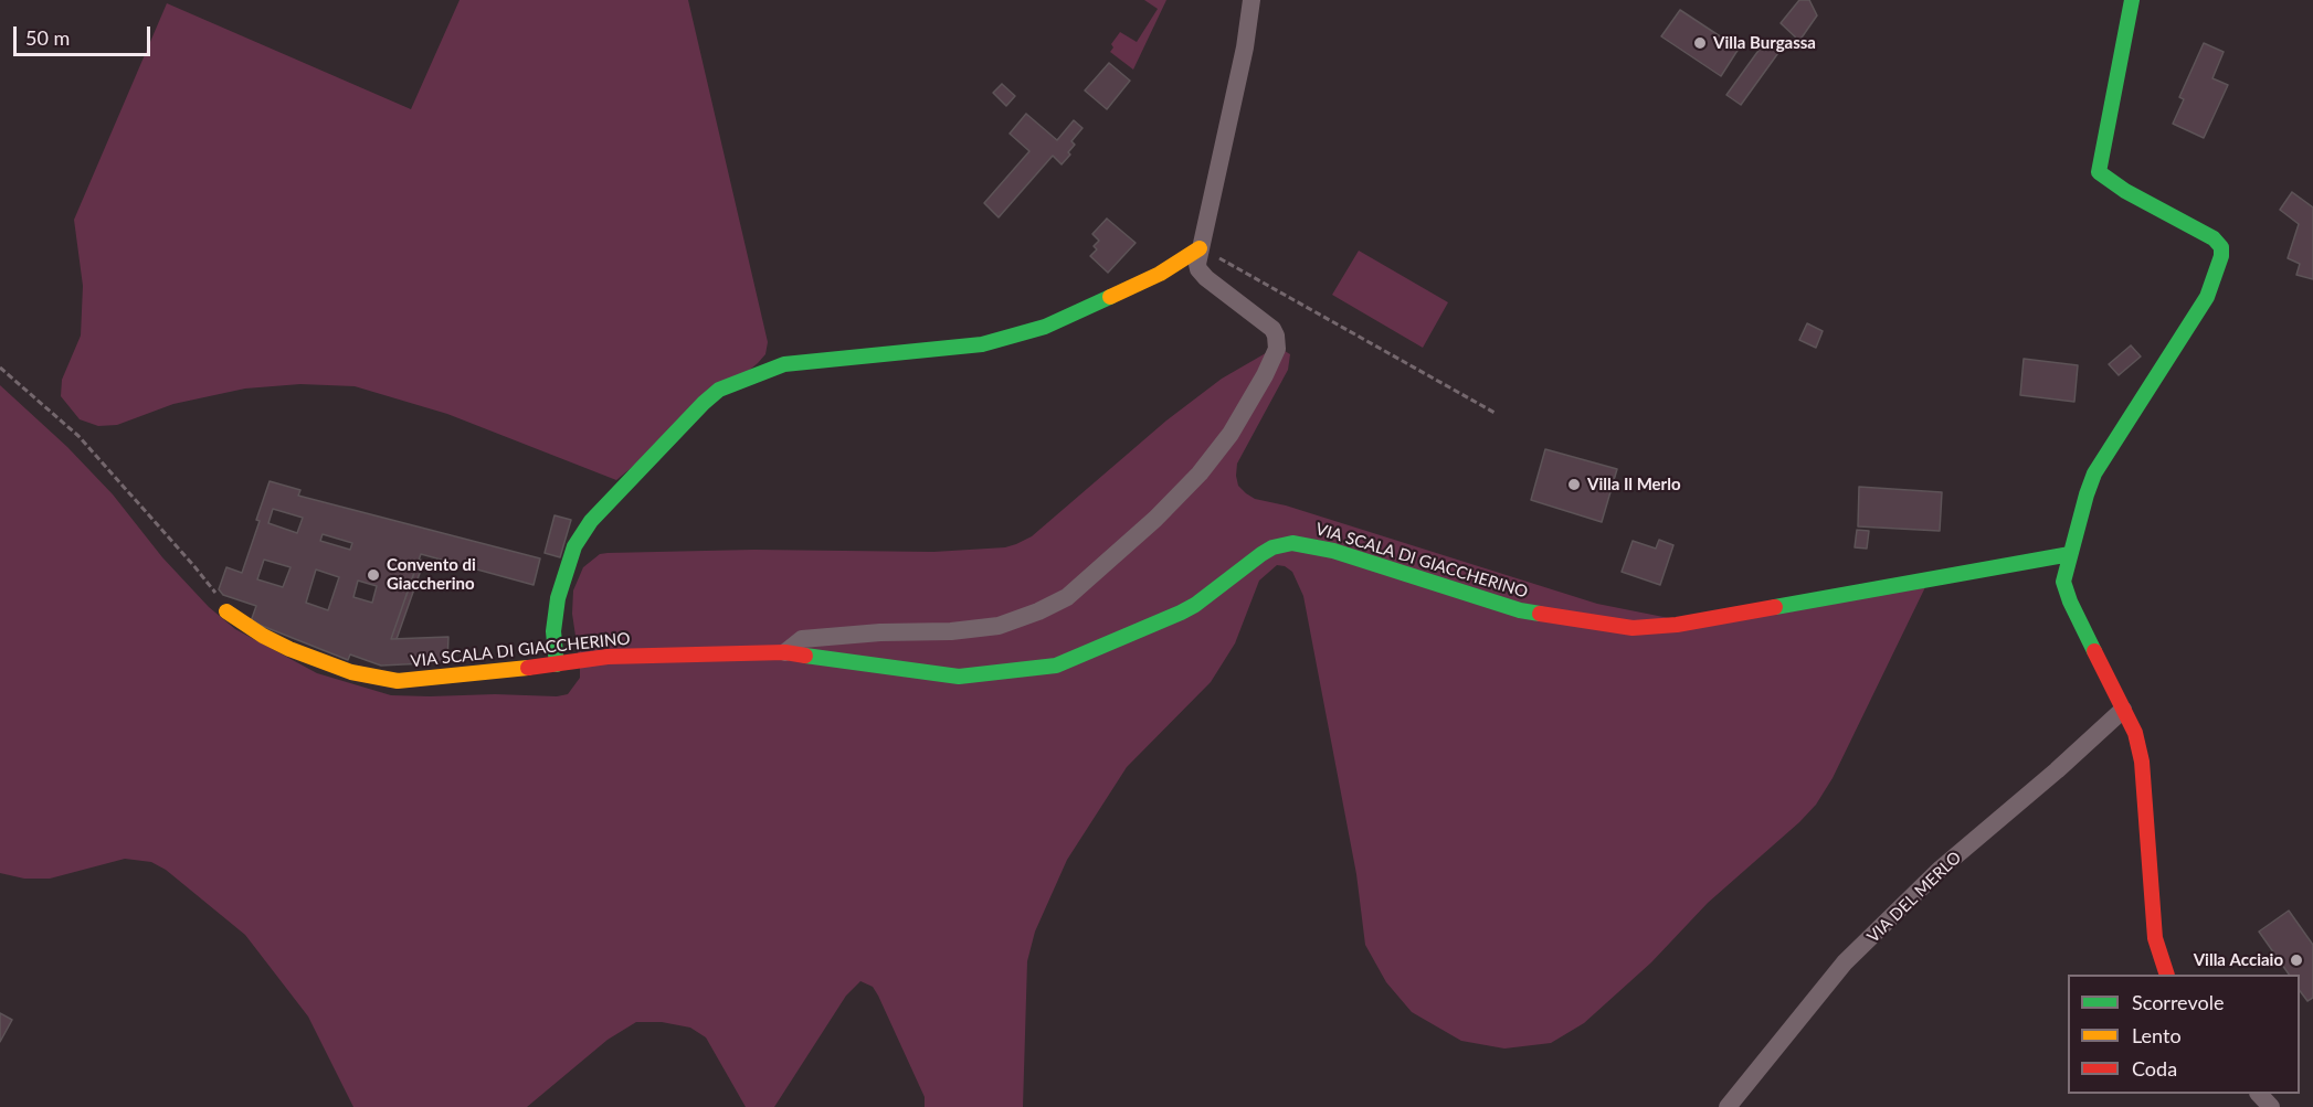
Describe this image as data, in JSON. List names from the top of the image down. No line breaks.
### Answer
{"streets":{"street":["VIA SCALA DI GIACCHERINO","VIA DEL MERLO"]},"places":["Villa Burgassa","Villa Il Merlo","Convento di Giaccherino","Villa Acciaio"],"legend":["Scorrevole","Lento","Coda"],"scale_bar":"50 m"}
